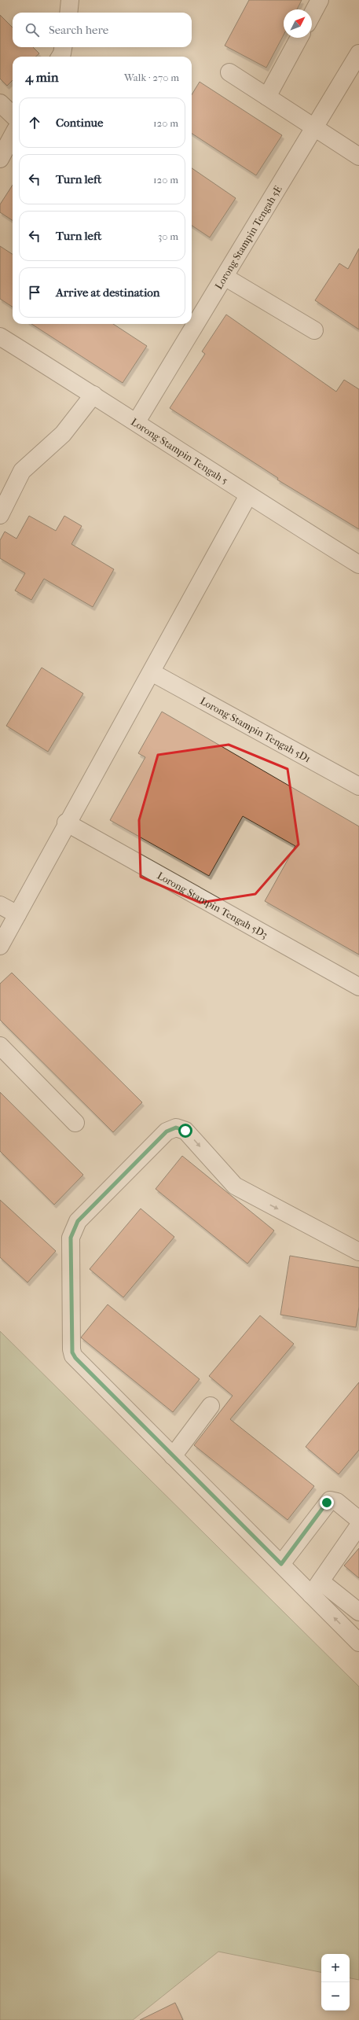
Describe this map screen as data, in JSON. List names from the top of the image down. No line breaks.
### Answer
{"streets":{"street":["Lorong Stampin Tengah 5E","Lorong Stampin Tengah 5","Lorong Stampin Tengah 5D1","Lorong Stampin Tengah 5D3"]},"crossings":[["Lorong Stampin Tengah 5E","Lorong Stampin Tengah 5"]],"north":"top right","page":{"search":"Search here","heading":["4 min","Walk · 270 m"],"list":[["Continue","120 m"],["Turn left","120 m"],["Turn left","30 m"],"Arrive at destination"],"map_buttons":["+","−"]}}
